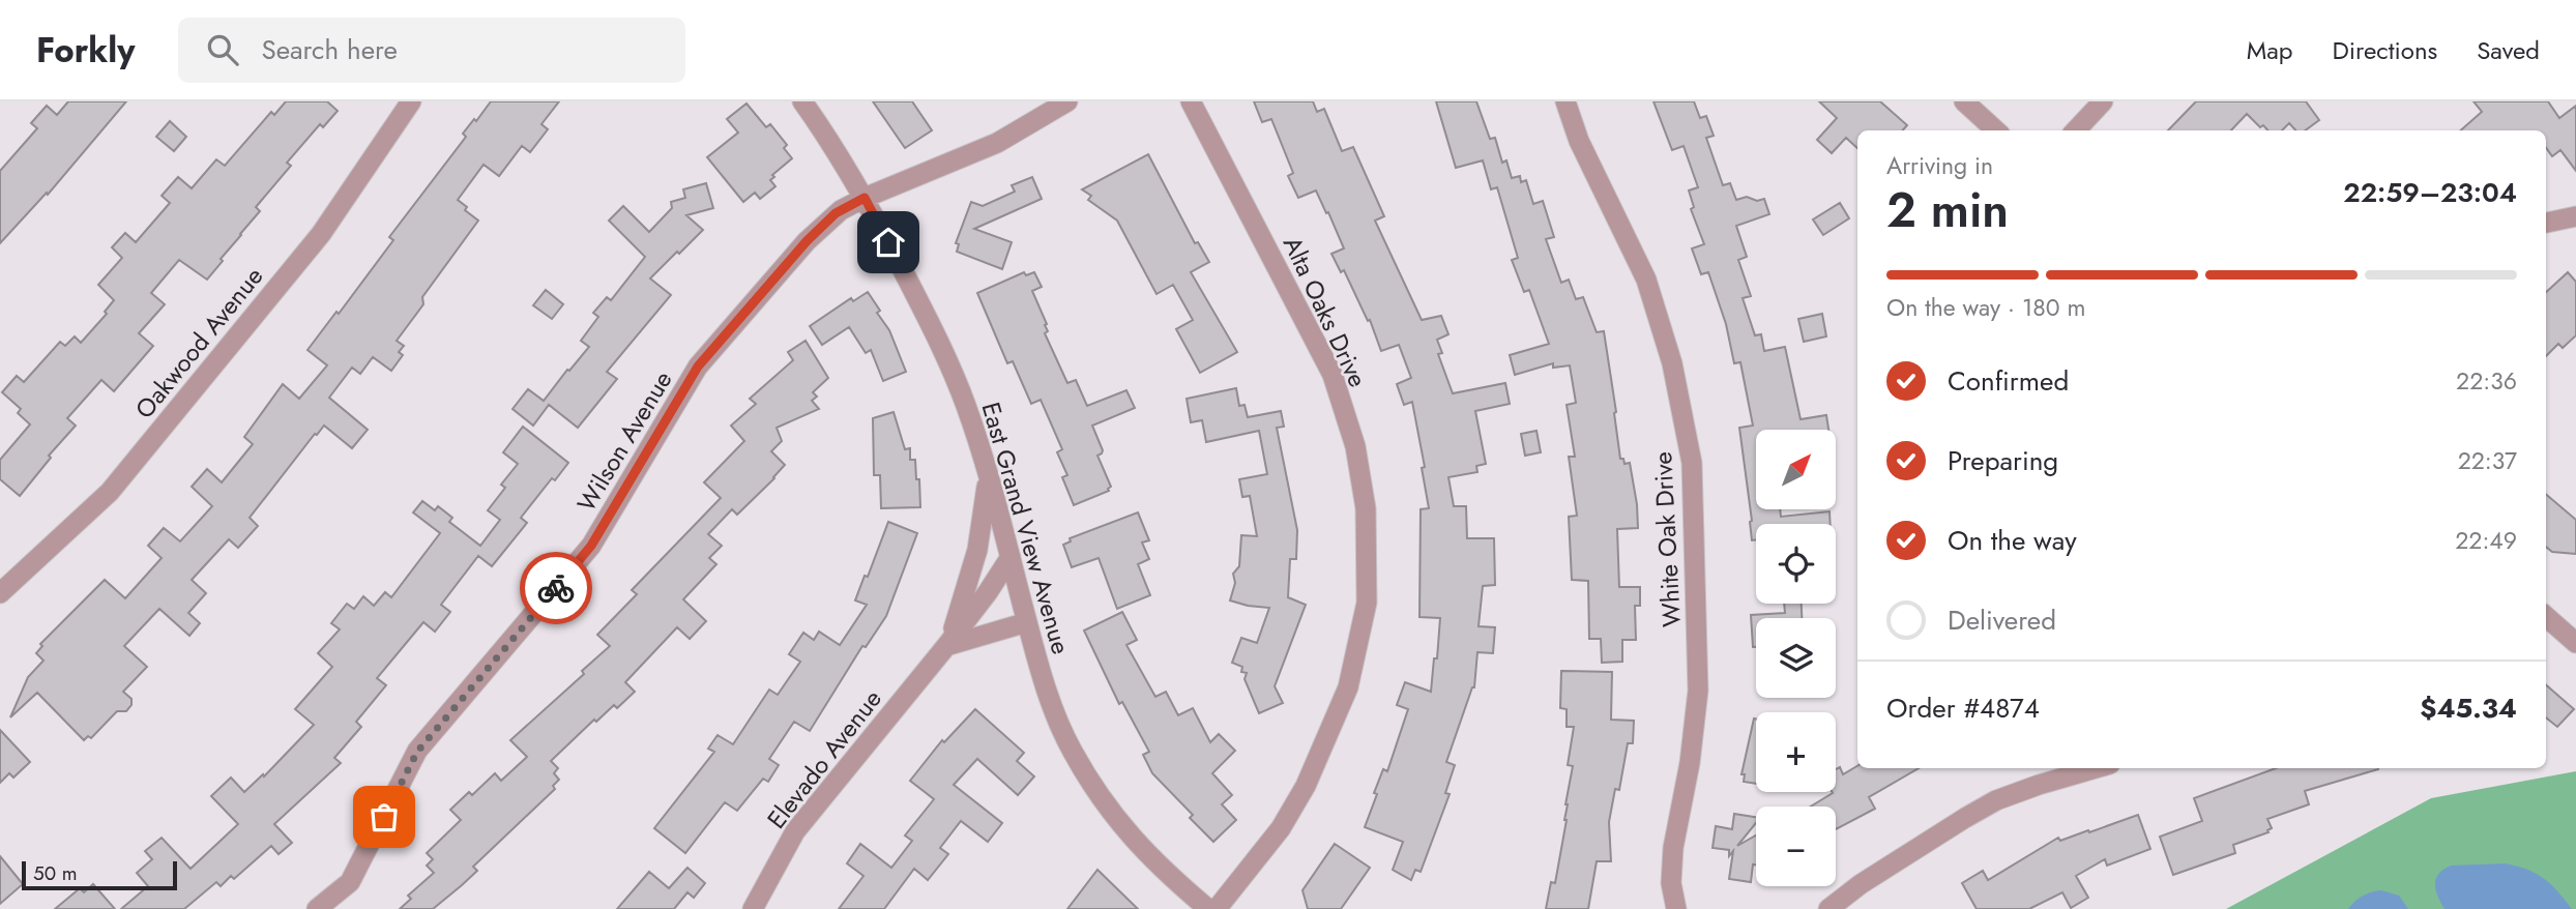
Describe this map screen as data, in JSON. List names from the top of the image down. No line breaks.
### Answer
{"streets":{"street":["Alta Oaks Drive","Oakwood Avenue","Wilson Avenue","East Grand View Avenue","White Oak Drive","Elevado Avenue"]},"crossings":[["Wilson Avenue","East Grand View Avenue"],["East Grand View Avenue","Elevado Avenue"]],"scale_bar":"50 m","north":"top right","page":{"header":"Forkly","search":"Search here","nav":["Map","Directions","Saved"],"heading":["2 min","Arriving in","22:59–23:04"],"panel":["Order #4874","$45.34"],"bar":"On the way · 180 m","list":[["Confirmed","22:36"],["Preparing","22:37"],["On the way","22:49"],"Delivered"],"map_buttons":["+","−"],"scale":"50 m"}}
